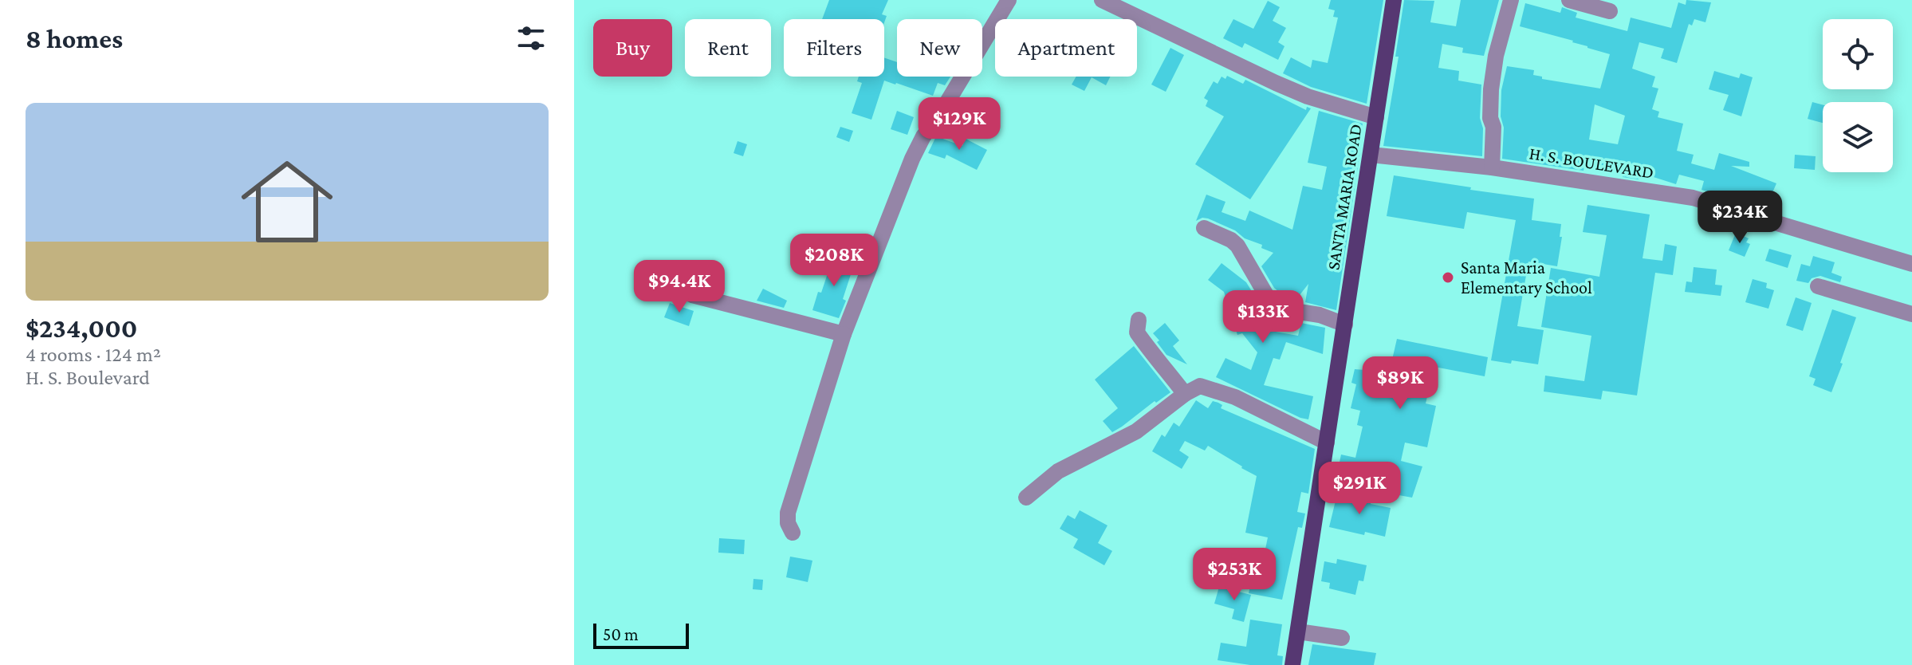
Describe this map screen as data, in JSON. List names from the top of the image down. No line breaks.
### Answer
{"streets":{"main road":["SANTA MARIA ROAD"],"street":["H. S. BOULEVARD"]},"crossings":[["H. S. BOULEVARD","SANTA MARIA ROAD"]],"places":["Santa Maria Elementary School"],"scale_bar":"50 m","page":{"heading":"8 homes","chip":["Buy","Rent","Filters","New","Apartment"],"list":[{"name":"$234,000","note":"4 rooms · 124 m² · H. S. Boulevard"}],"price":["$129K","$234K","$208K","$94.4K","$133K","$89K","$291K","$253K"],"scale":"50 m"}}
